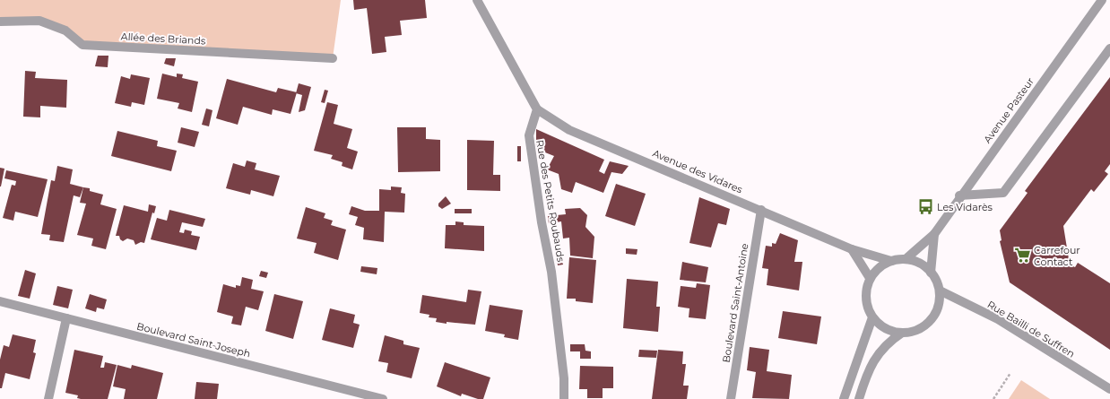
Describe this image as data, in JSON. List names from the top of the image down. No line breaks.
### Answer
{"streets":{"street":["Allée des Briands","Avenue Pasteur","Avenue des Vidares","Rue des Petits Roubauds","Boulevard Saint-Antoine","Rue Bailli de Suffren","Boulevard Saint-Joseph"]},"crossings":[["Avenue Pasteur","Avenue des Vidares"],["Avenue Pasteur","Rue Bailli de Suffren"],["Avenue des Vidares","Rue des Petits Roubauds"],["Avenue des Vidares","Boulevard Saint-Antoine"],["Avenue des Vidares","Rue Bailli de Suffren"]],"places":{"bus stop":["Les Vidarès"],"supermarket":["Carrefour Contact"]}}
